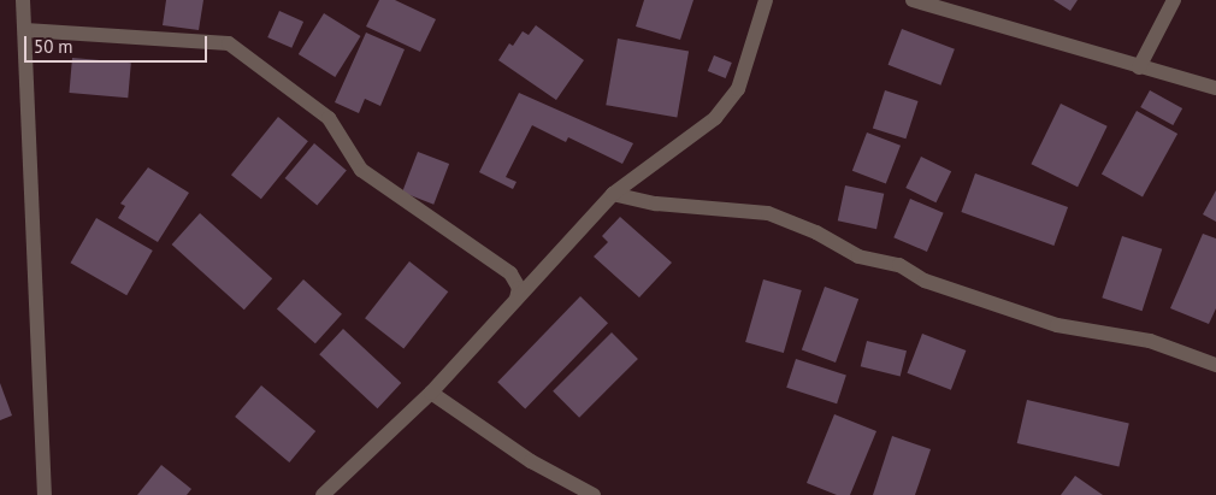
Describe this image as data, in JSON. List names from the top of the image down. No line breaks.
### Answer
{"scale_bar":"50 m"}
